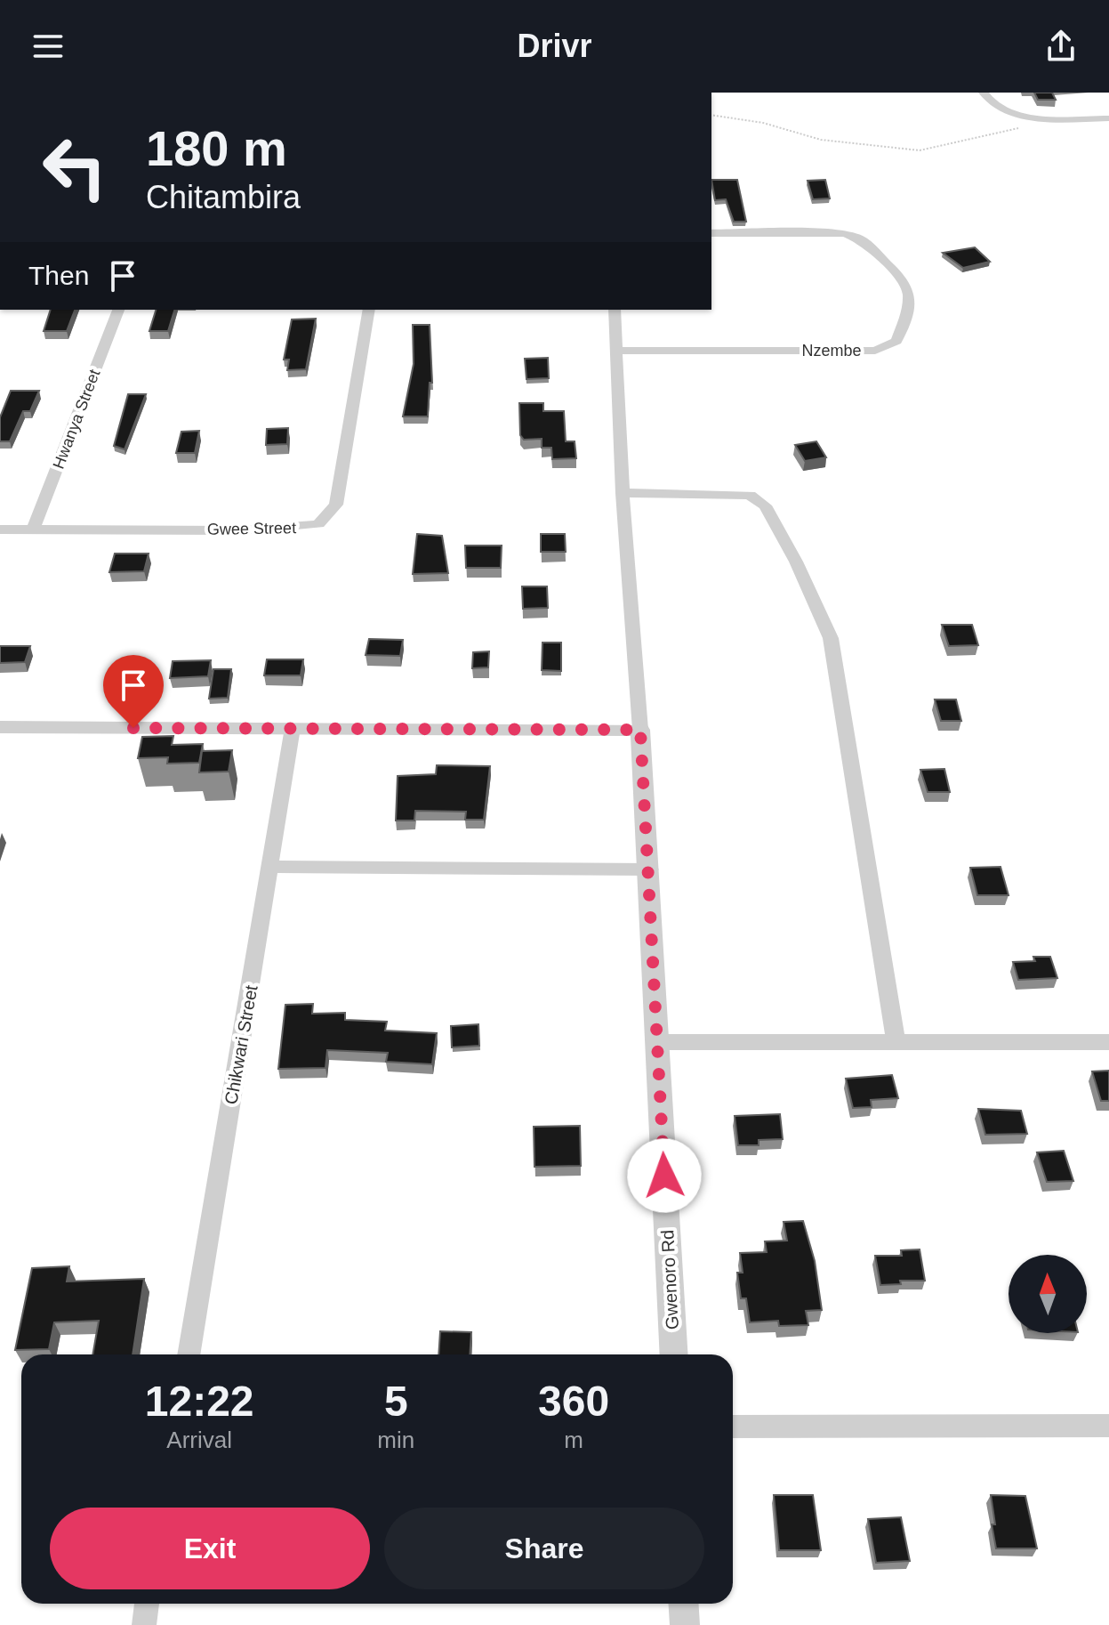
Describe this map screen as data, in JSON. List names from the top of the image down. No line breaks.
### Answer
{"streets":{"street":["Nzembe","Hwanya Street","Gwee Street","Chikwari Street","Gwenoro Rd"]},"crossings":[["Hwanya Street","Gwee Street"]],"north":"top","page":{"header":"Drivr","turn":["180 m","Chitambira"],"then":"Then","eta":["12:22","Arrival","5","min","360","m"],"buttons":["Exit","Share"]}}
